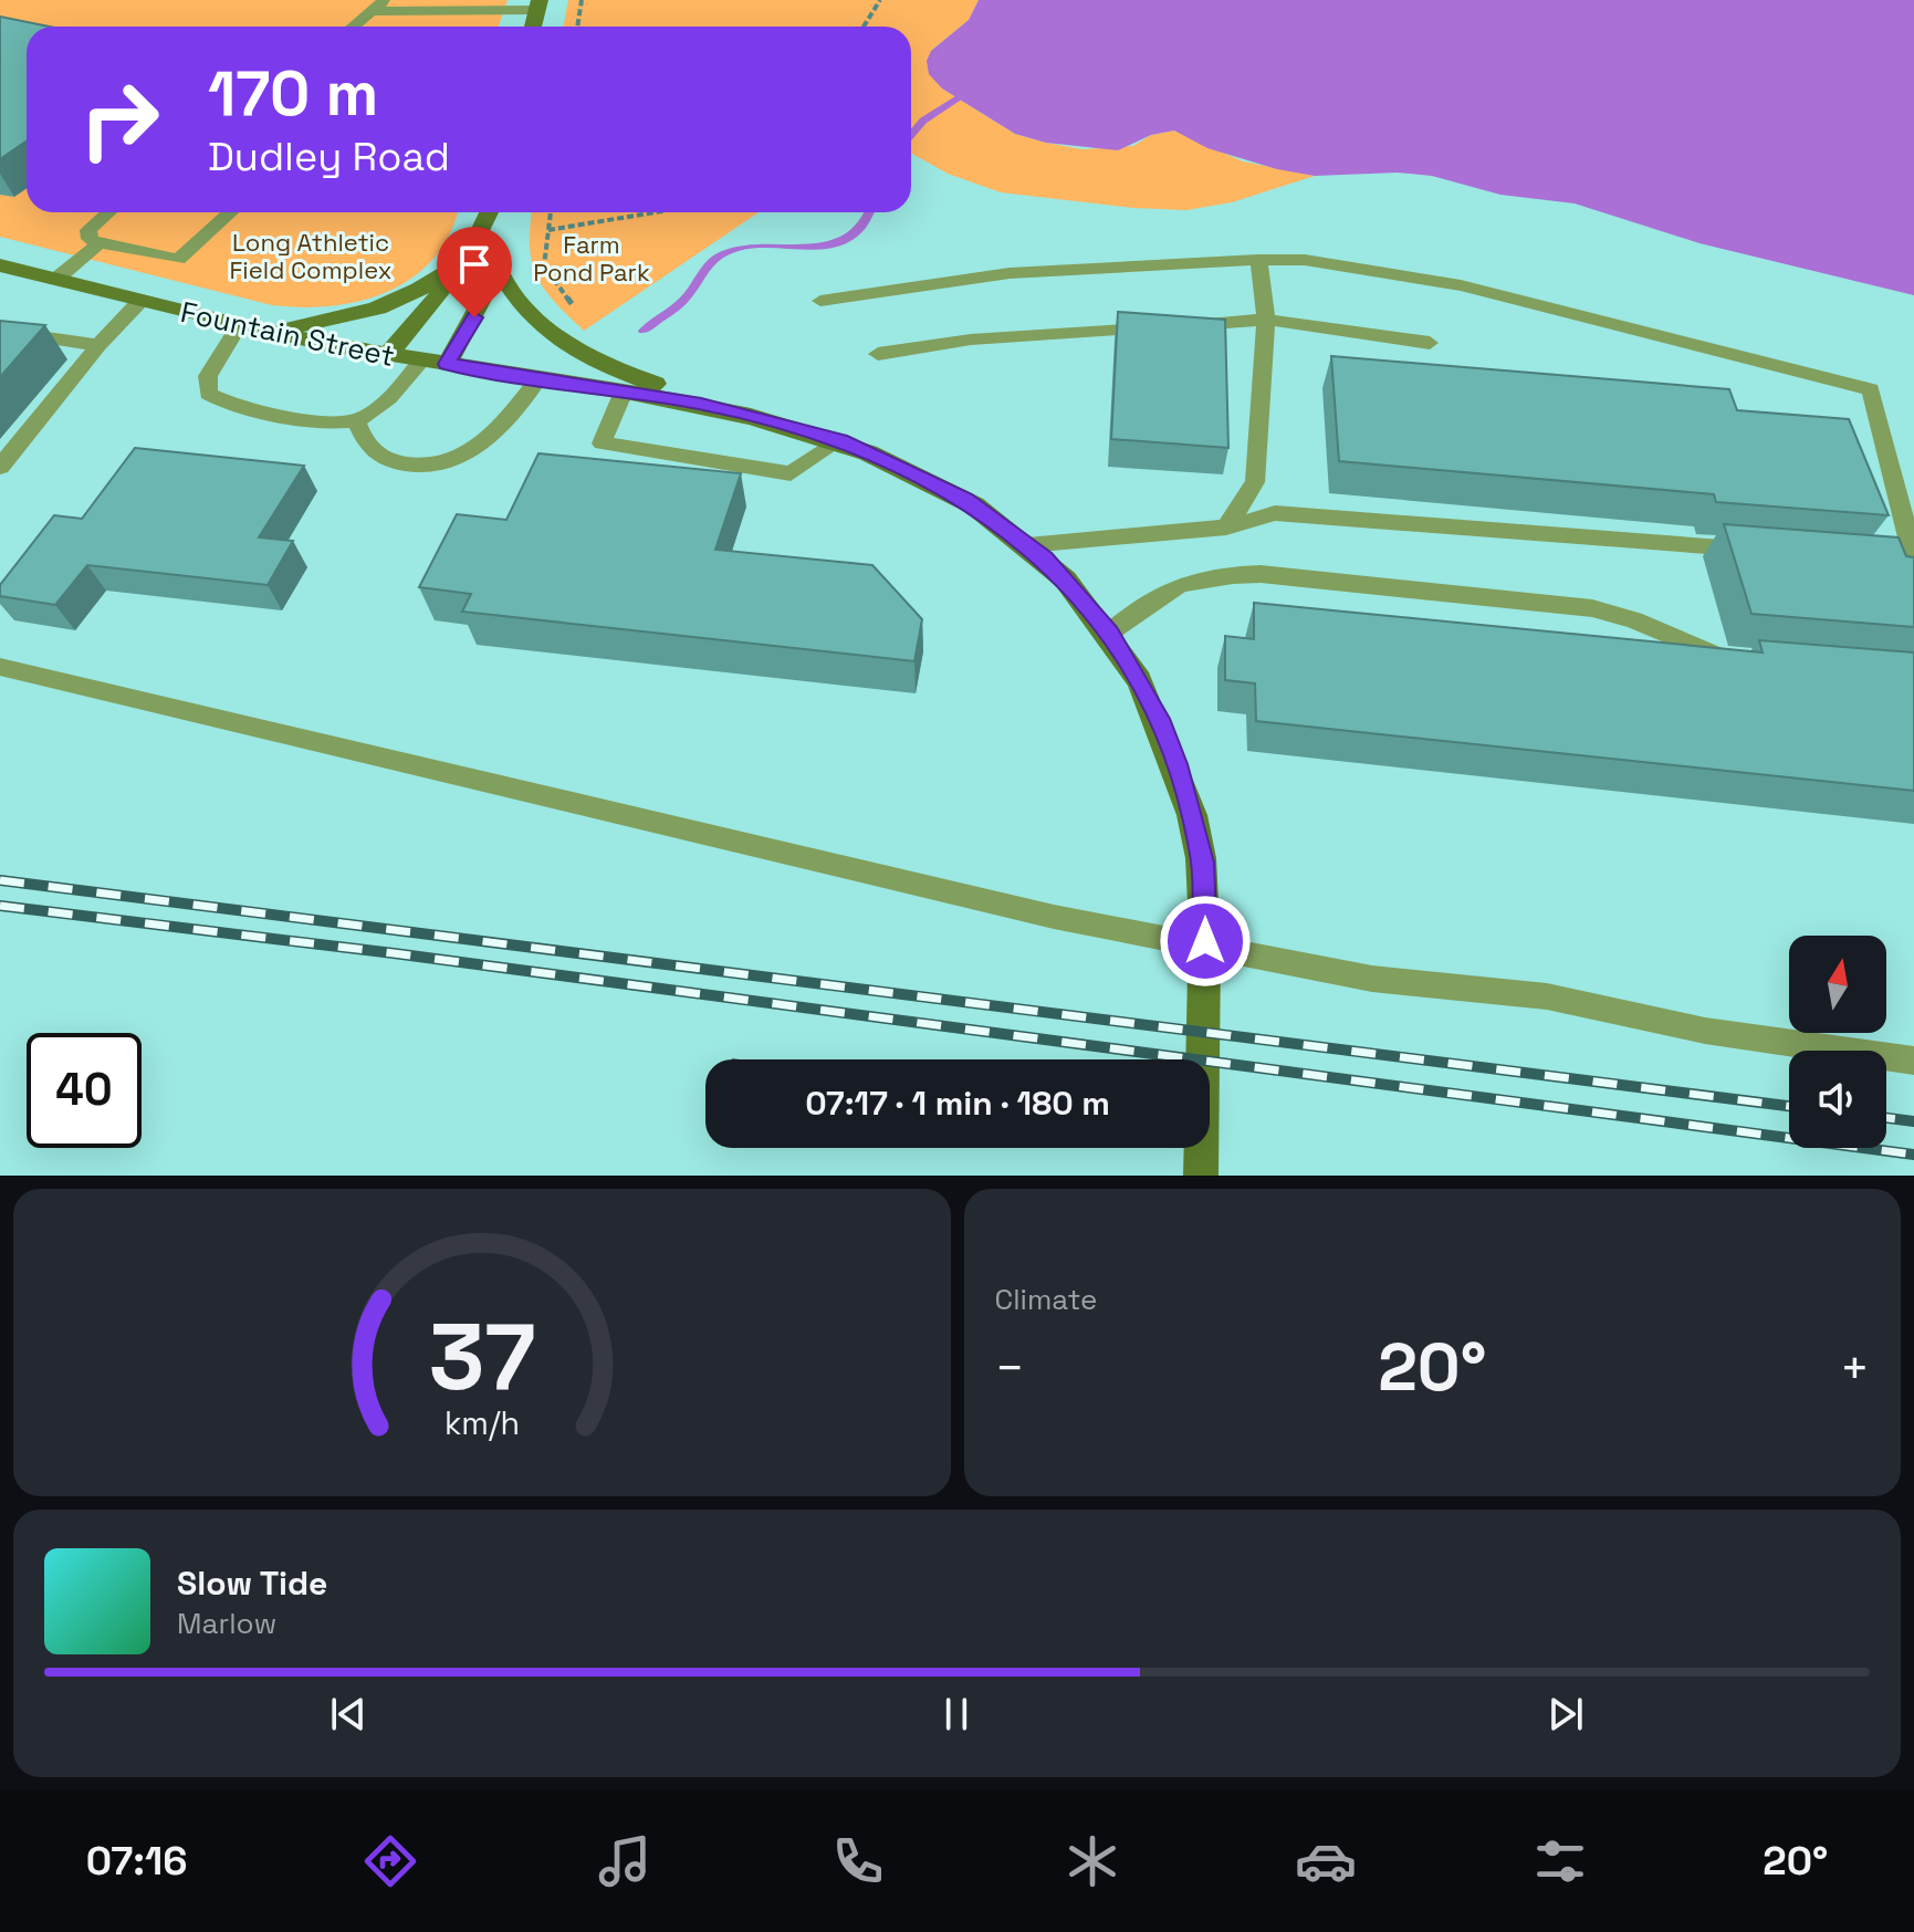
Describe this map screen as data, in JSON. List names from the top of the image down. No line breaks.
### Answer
{"streets":{"street":["Fountain Street"]},"parks":["Long Athletic Field Complex","Farm Pond Park"],"north":"top","page":{"turn":["170 m","Dudley Road"],"limit":"40","trip":"07:17 · 1 min · 180 m","tile":"Climate","heat":["−","20°","+"],"song":["Slow Tide","Marlow"],"tabs":["07:16","20°"],"gauge":["37","km/h"]}}
